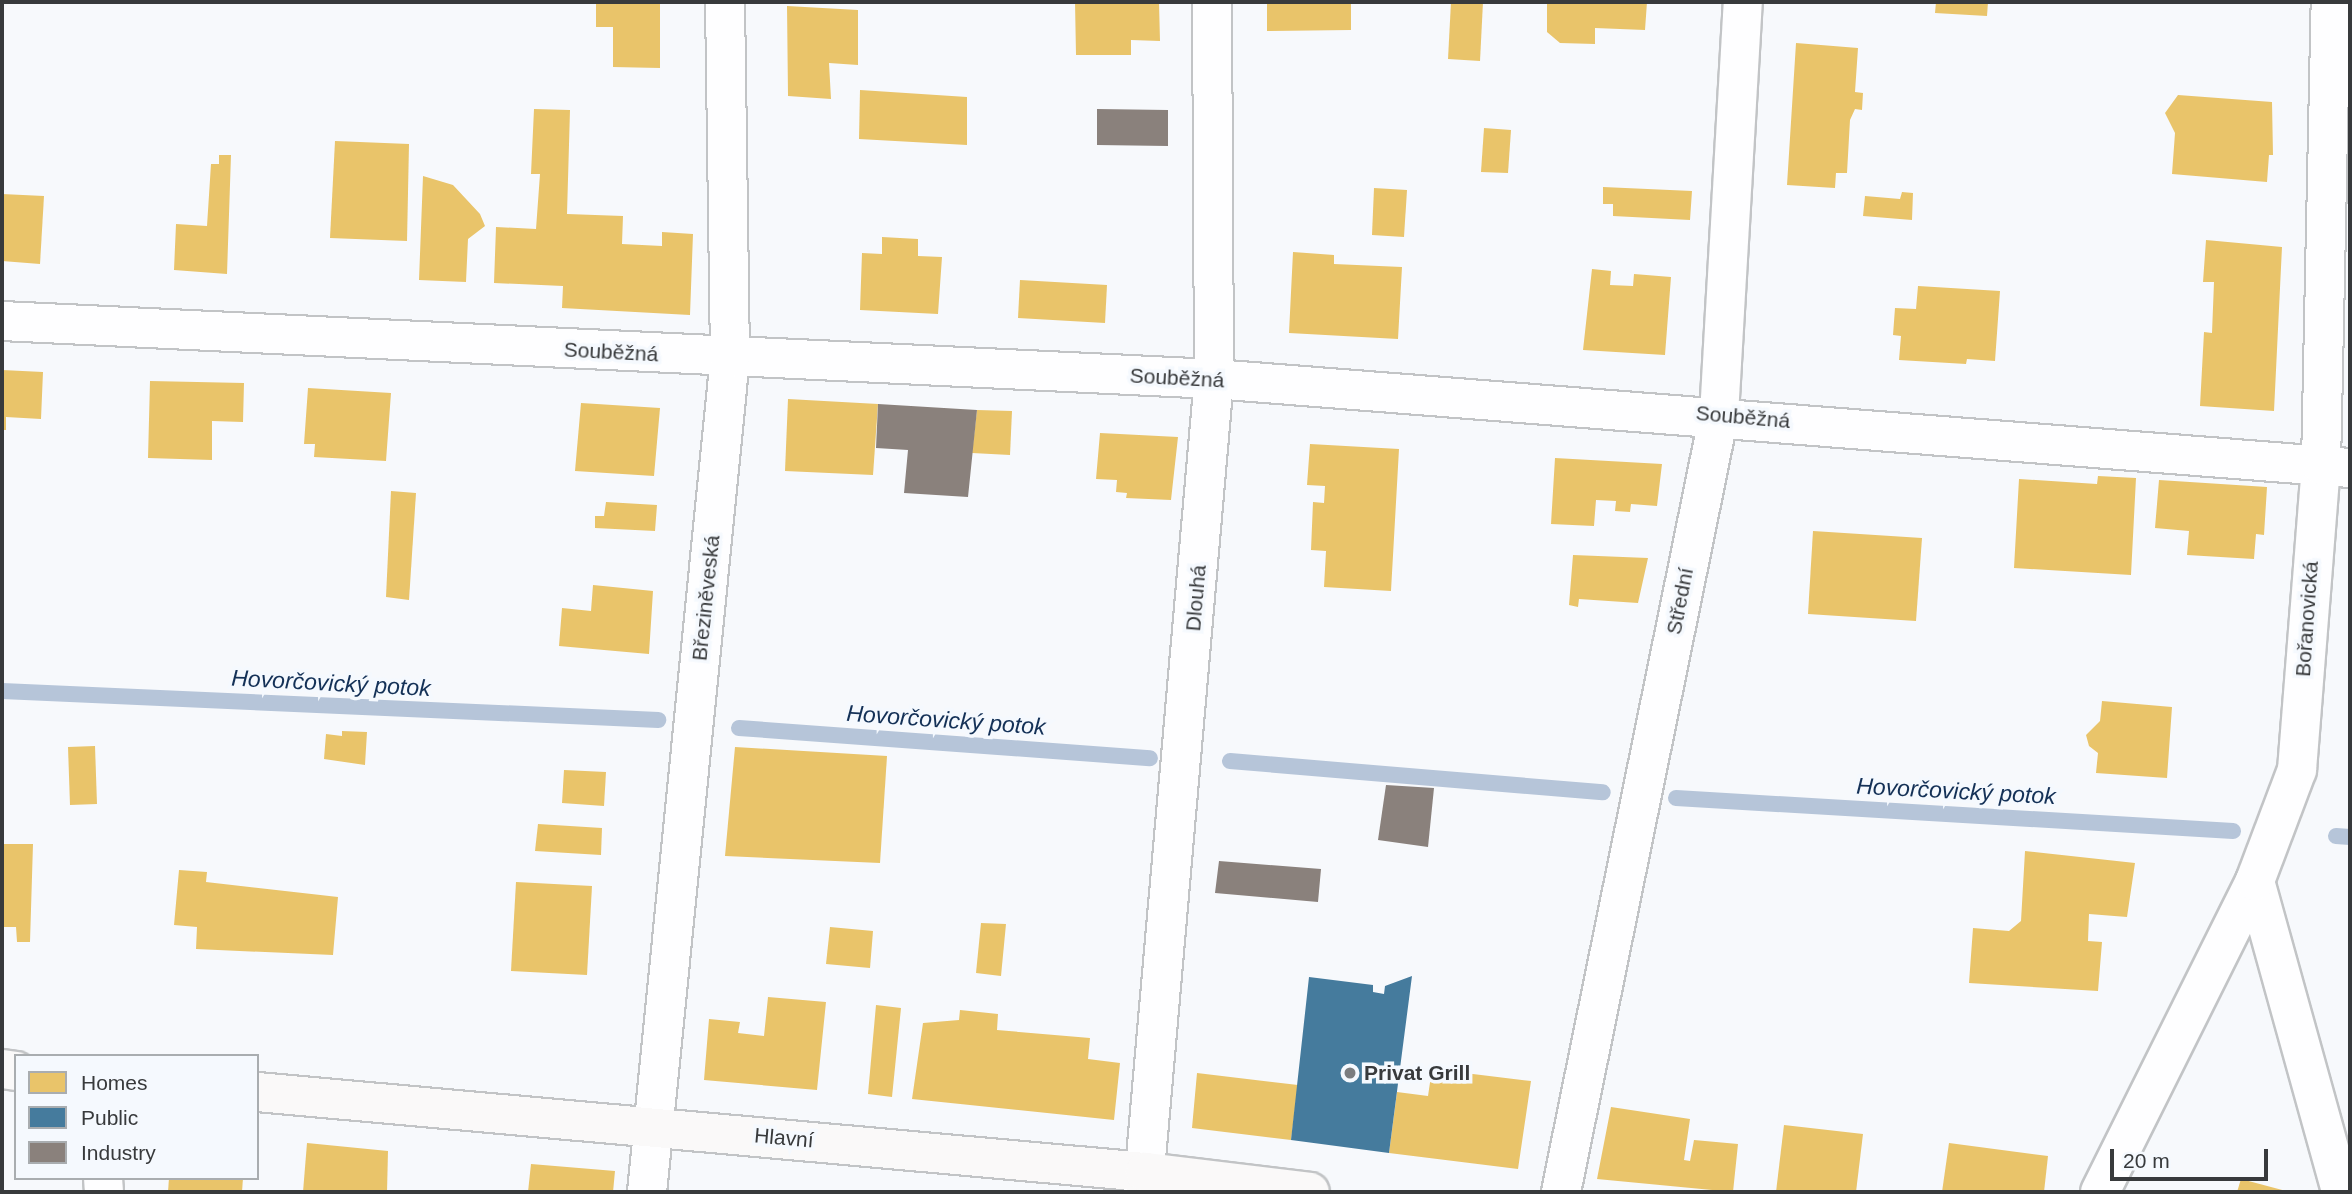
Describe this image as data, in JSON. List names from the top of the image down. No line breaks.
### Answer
{"streets":{"street":["Souběžná","Březiněveská","Dlouhá","Střední","Bořanovická","Hlavní"]},"crossings":[["Souběžná","Březiněveská"],["Souběžná","Dlouhá"],["Souběžná","Střední"],["Souběžná","Bořanovická"],["Březiněveská","Hlavní"],["Dlouhá","Hlavní"]],"water":["Hovorčovický potok"],"places":["Privat Grill"],"legend":["Homes","Public","Industry"],"scale_bar":"20 m"}
